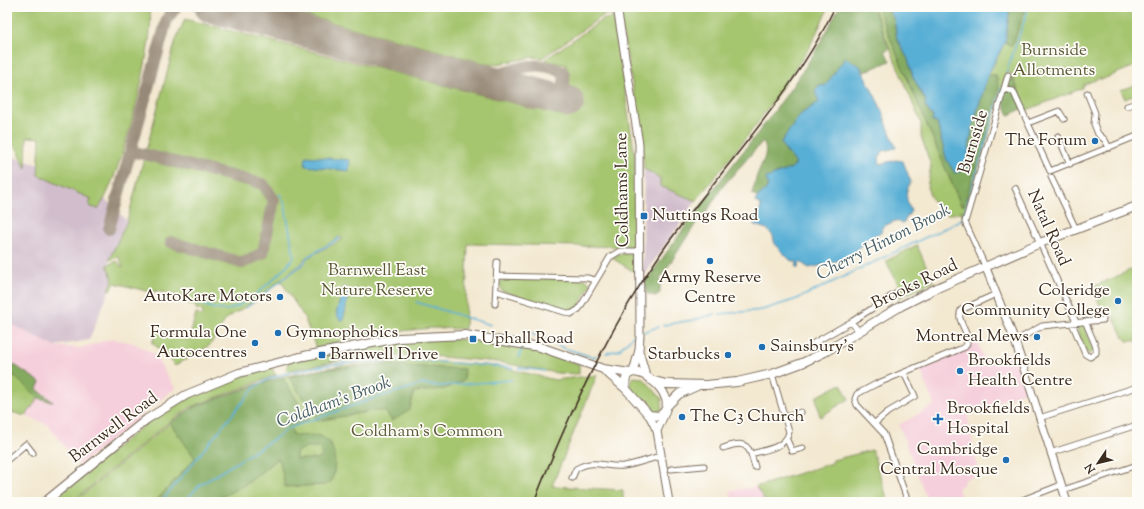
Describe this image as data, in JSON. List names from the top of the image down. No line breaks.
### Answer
{"streets":{"main road":["Brooks Road","Barnwell Road"],"street":["Burnside","Coldhams Lane","Natal Road"]},"crossings":[["Burnside","Brooks Road"],["Coldhams Lane","Brooks Road"],["Coldhams Lane","Barnwell Road"],["Natal Road","Brooks Road"],["Brooks Road","Barnwell Road"]],"water":["Cherry Hinton Brook","Coldham's Brook"],"parks":["Burnside Allotments","Barnwell East Nature Reserve","Coldham's Common"],"places":{"other":["The Forum","Army Reserve Centre","AutoKare Motors","Coleridge Community College","Gymnophobics","Montreal Mews","Formula One Autocentres","Sainsbury's","Starbucks","Brookfields Health Centre","The C3 Church","Cambridge Central Mosque"],"transit":["Nuttings Road","Uphall Road","Barnwell Drive"],"health":["Brookfields Hospital"]},"north":"bottom left"}
